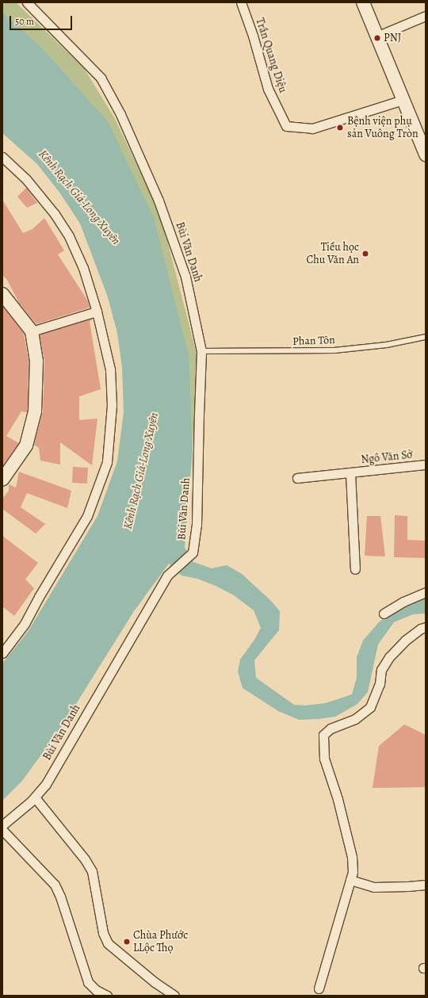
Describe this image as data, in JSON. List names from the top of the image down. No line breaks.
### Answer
{"streets":{"street":["Trần Quang Diệu","Bùi Văn Danh","Ngô Văn Sở"],"lane":["Phan Tôn"]},"crossings":[["Bùi Văn Danh","Phan Tôn"]],"water":["Kênh Rạch Giá-Long Xuyên"],"places":["PNJ","Bệnh viện phụ sản Vuông Tròn","Tiểu học Chu Văn An","Chùa Phước LLộc Thọ"],"scale_bar":"50 m"}
